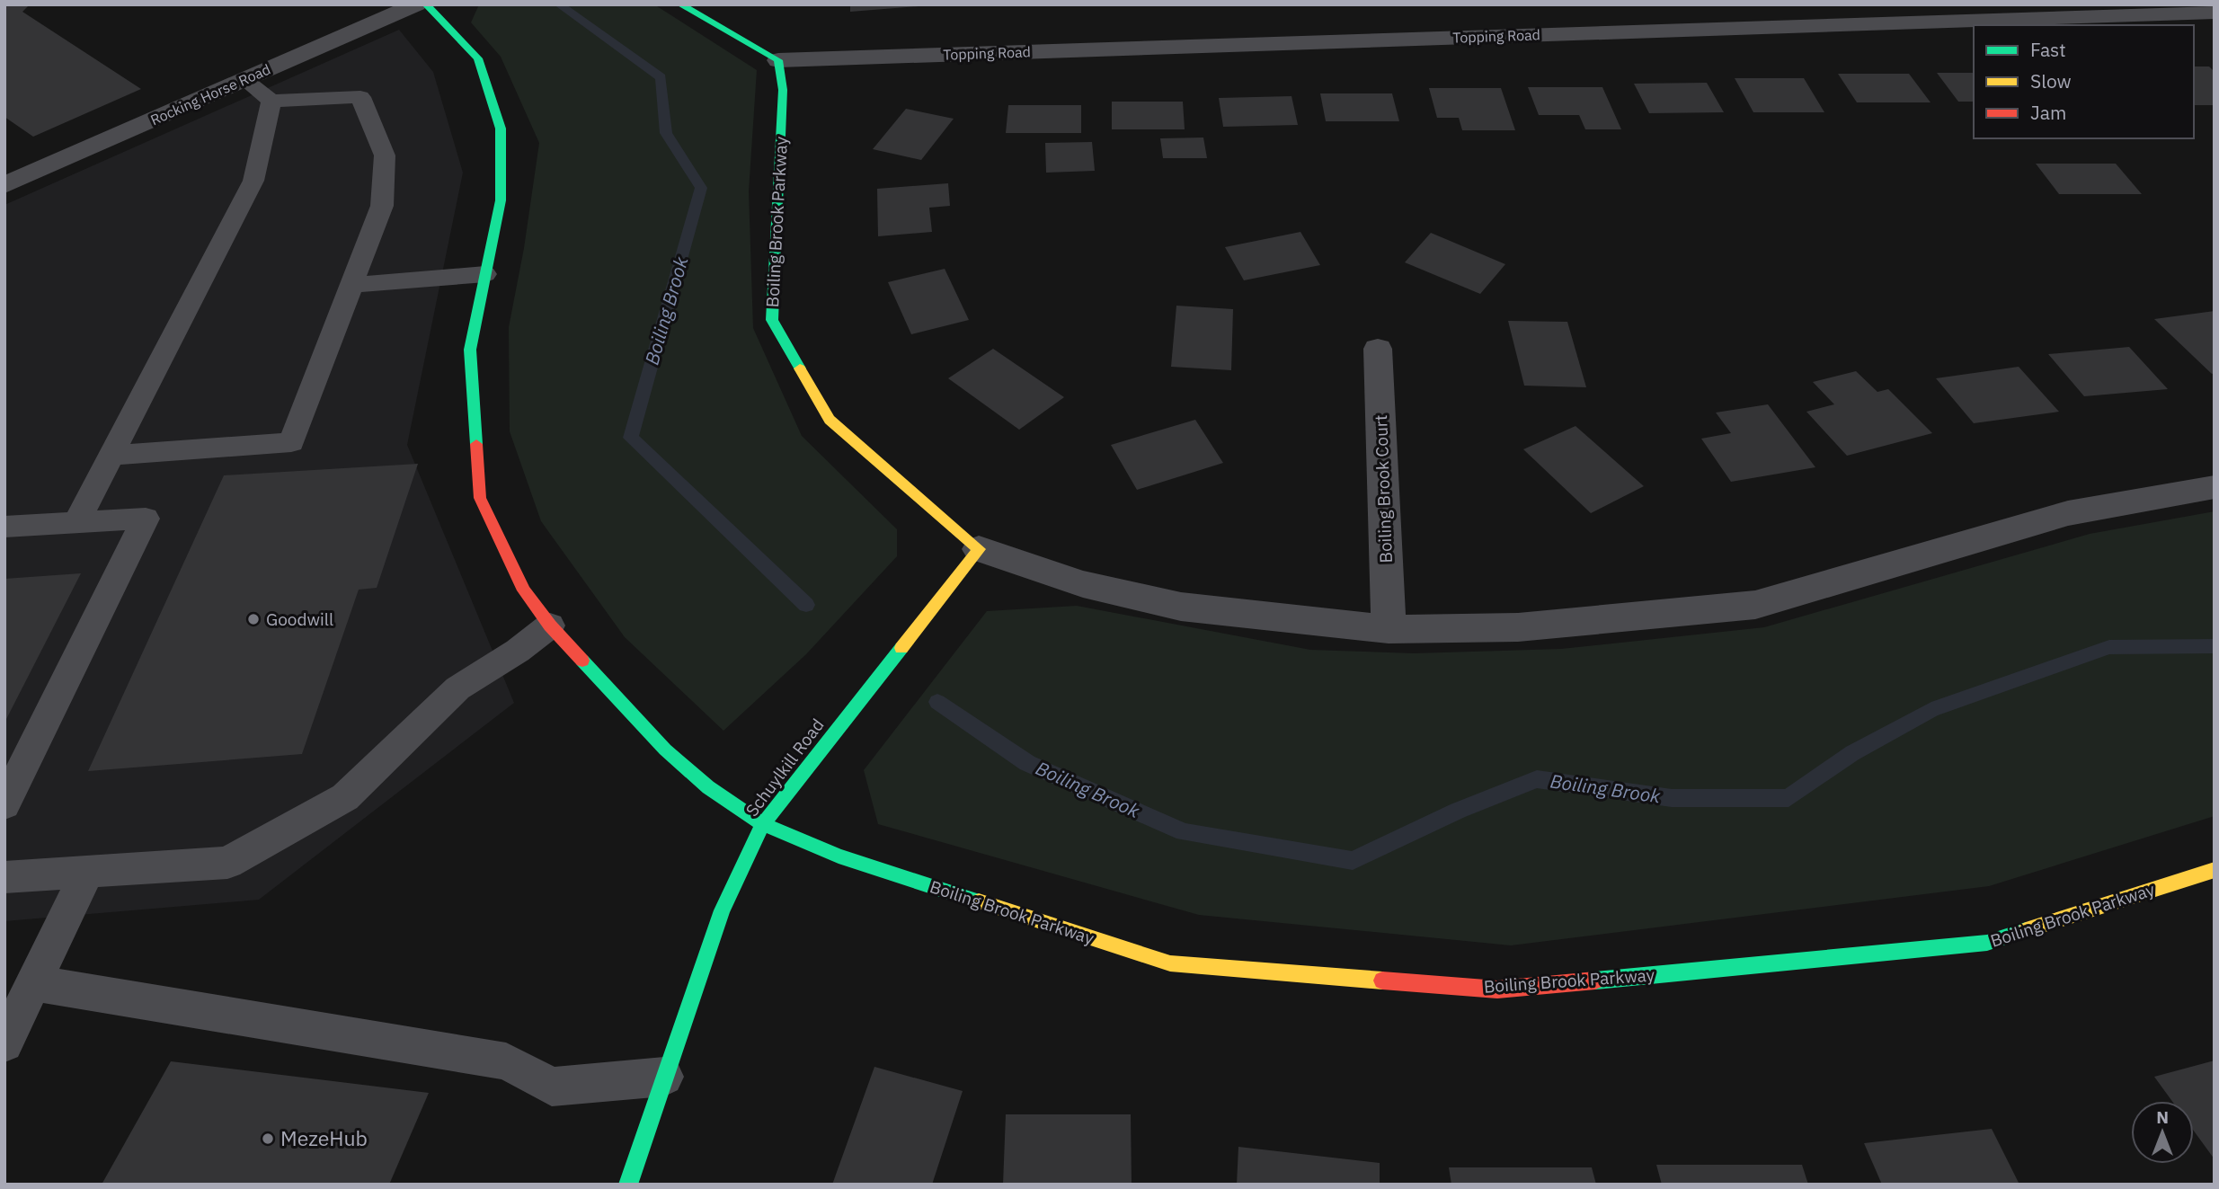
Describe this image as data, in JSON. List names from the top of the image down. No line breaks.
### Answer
{"streets":{"street":["Topping Road","Rocking Horse Road","Boiling Brook Parkway","Boiling Brook Court","Schuylkill Road"]},"crossings":[["Topping Road","Boiling Brook Parkway"],["Boiling Brook Parkway","Boiling Brook Court"],["Boiling Brook Parkway","Schuylkill Road"]],"water":["Boiling Brook"],"places":["Goodwill","MezeHub"],"legend":["Fast","Slow","Jam"],"north":"top"}
